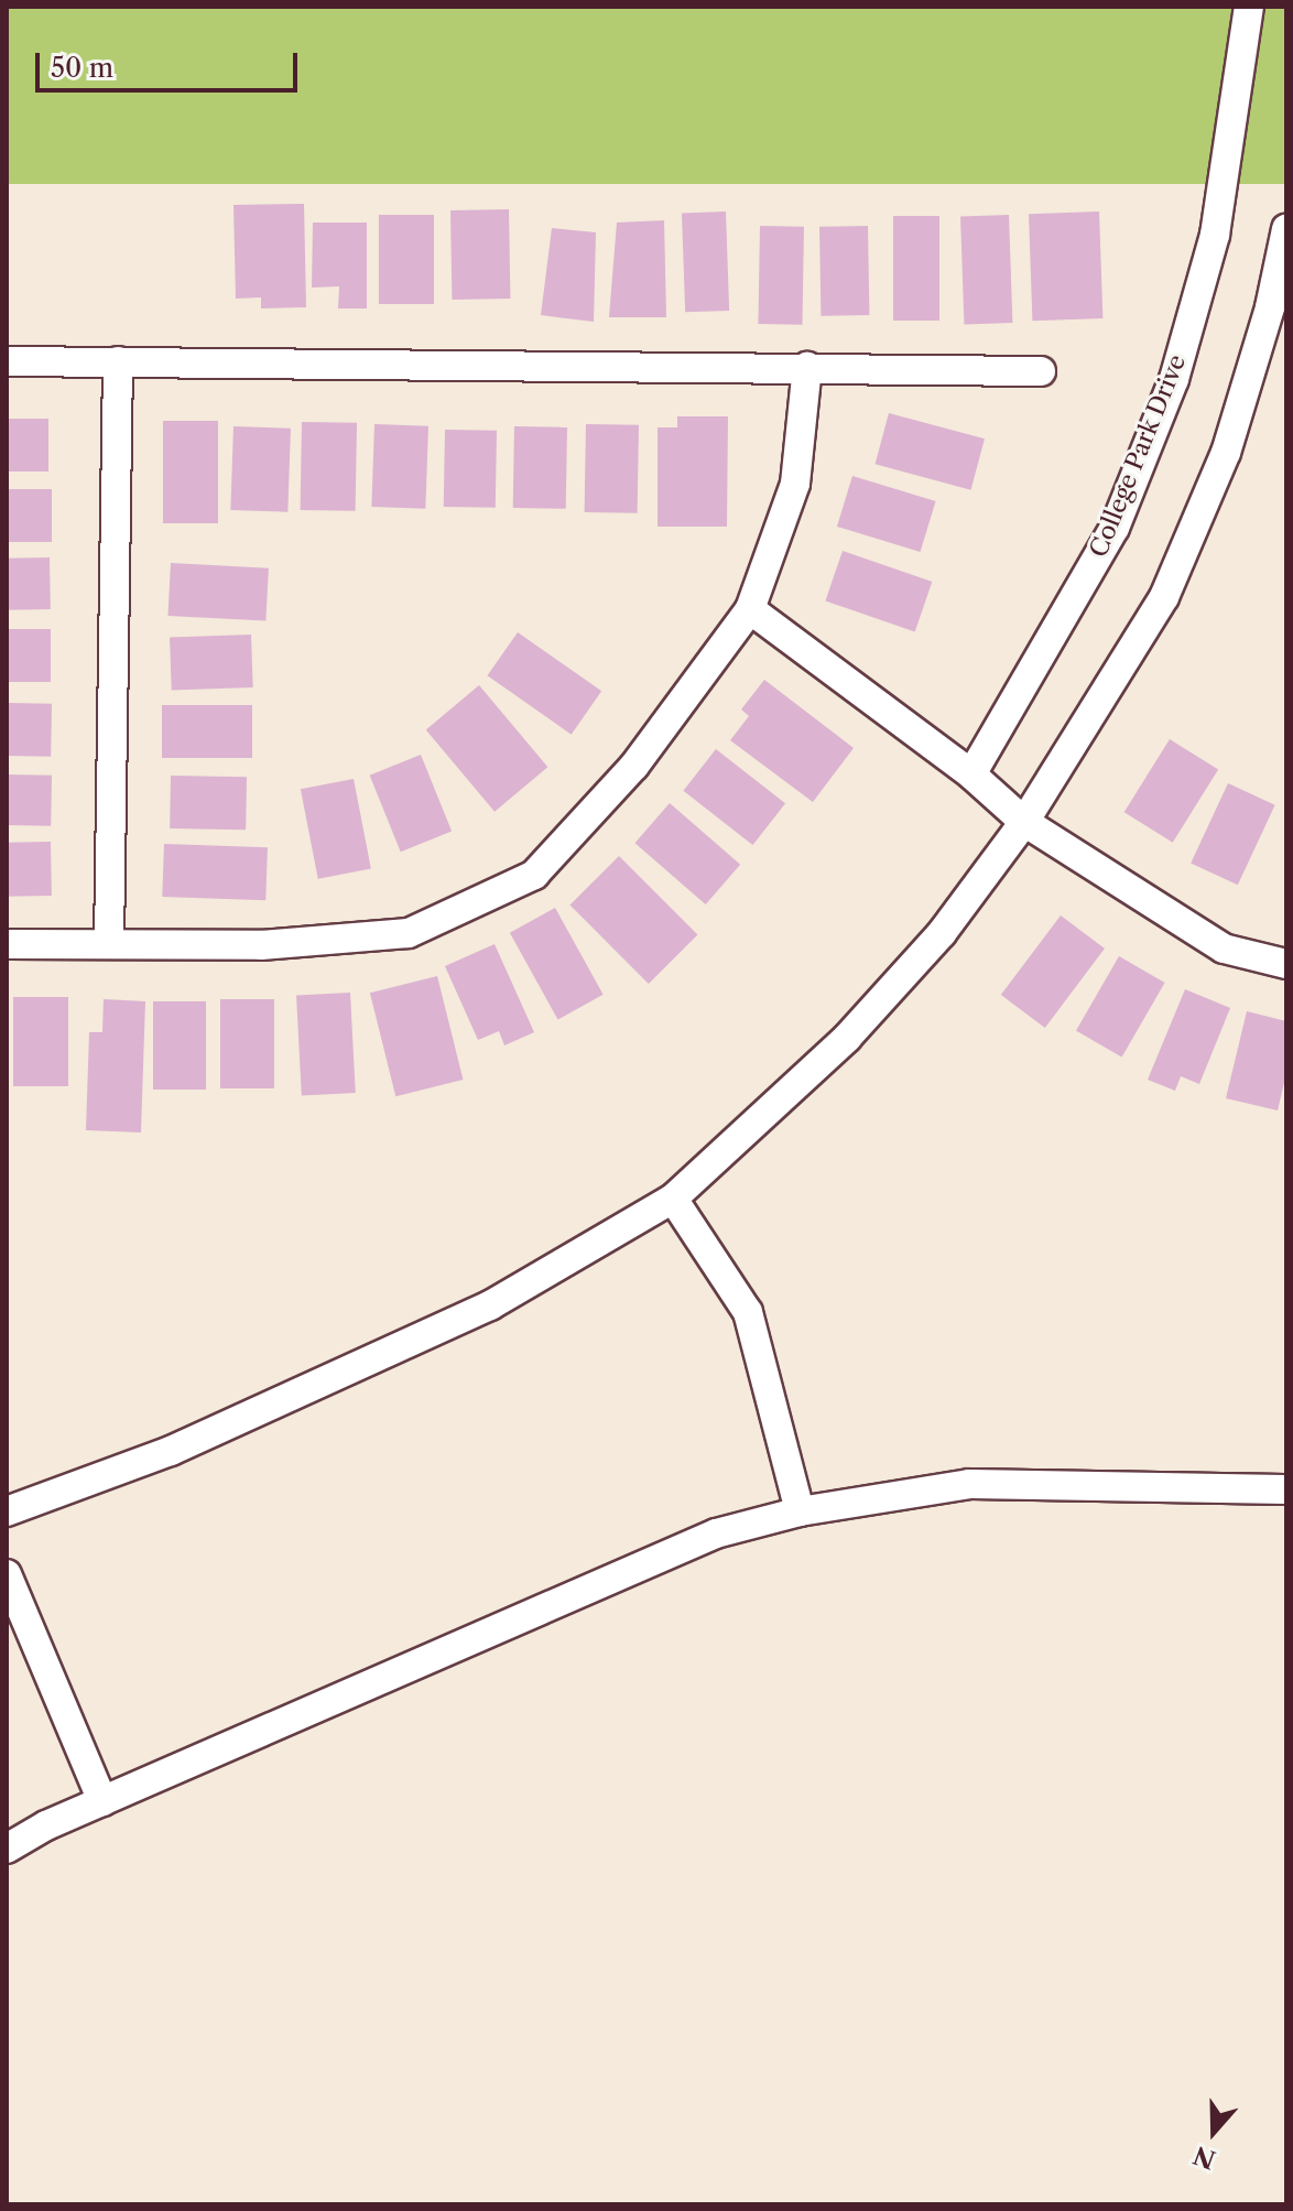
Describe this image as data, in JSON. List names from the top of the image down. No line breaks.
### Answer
{"streets":{"street":["College Park Drive"]},"scale_bar":"50 m","north":"bottom"}
